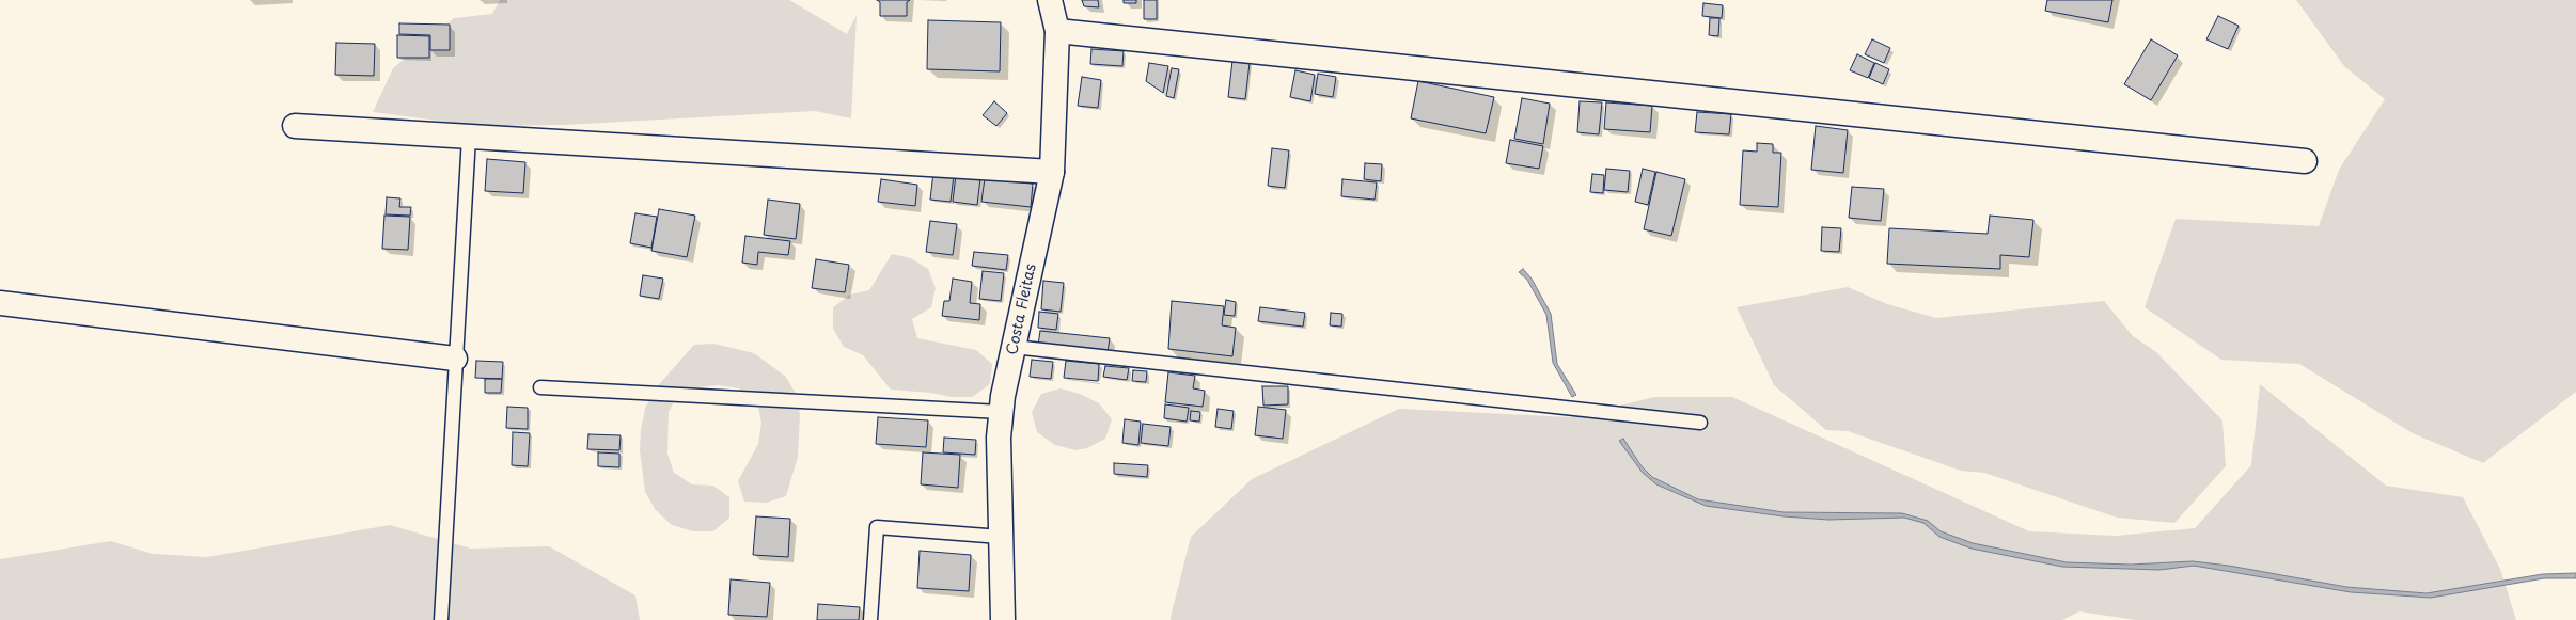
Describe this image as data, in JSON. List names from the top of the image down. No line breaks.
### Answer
{"streets":{"street":["Costa Fleitas"]}}
